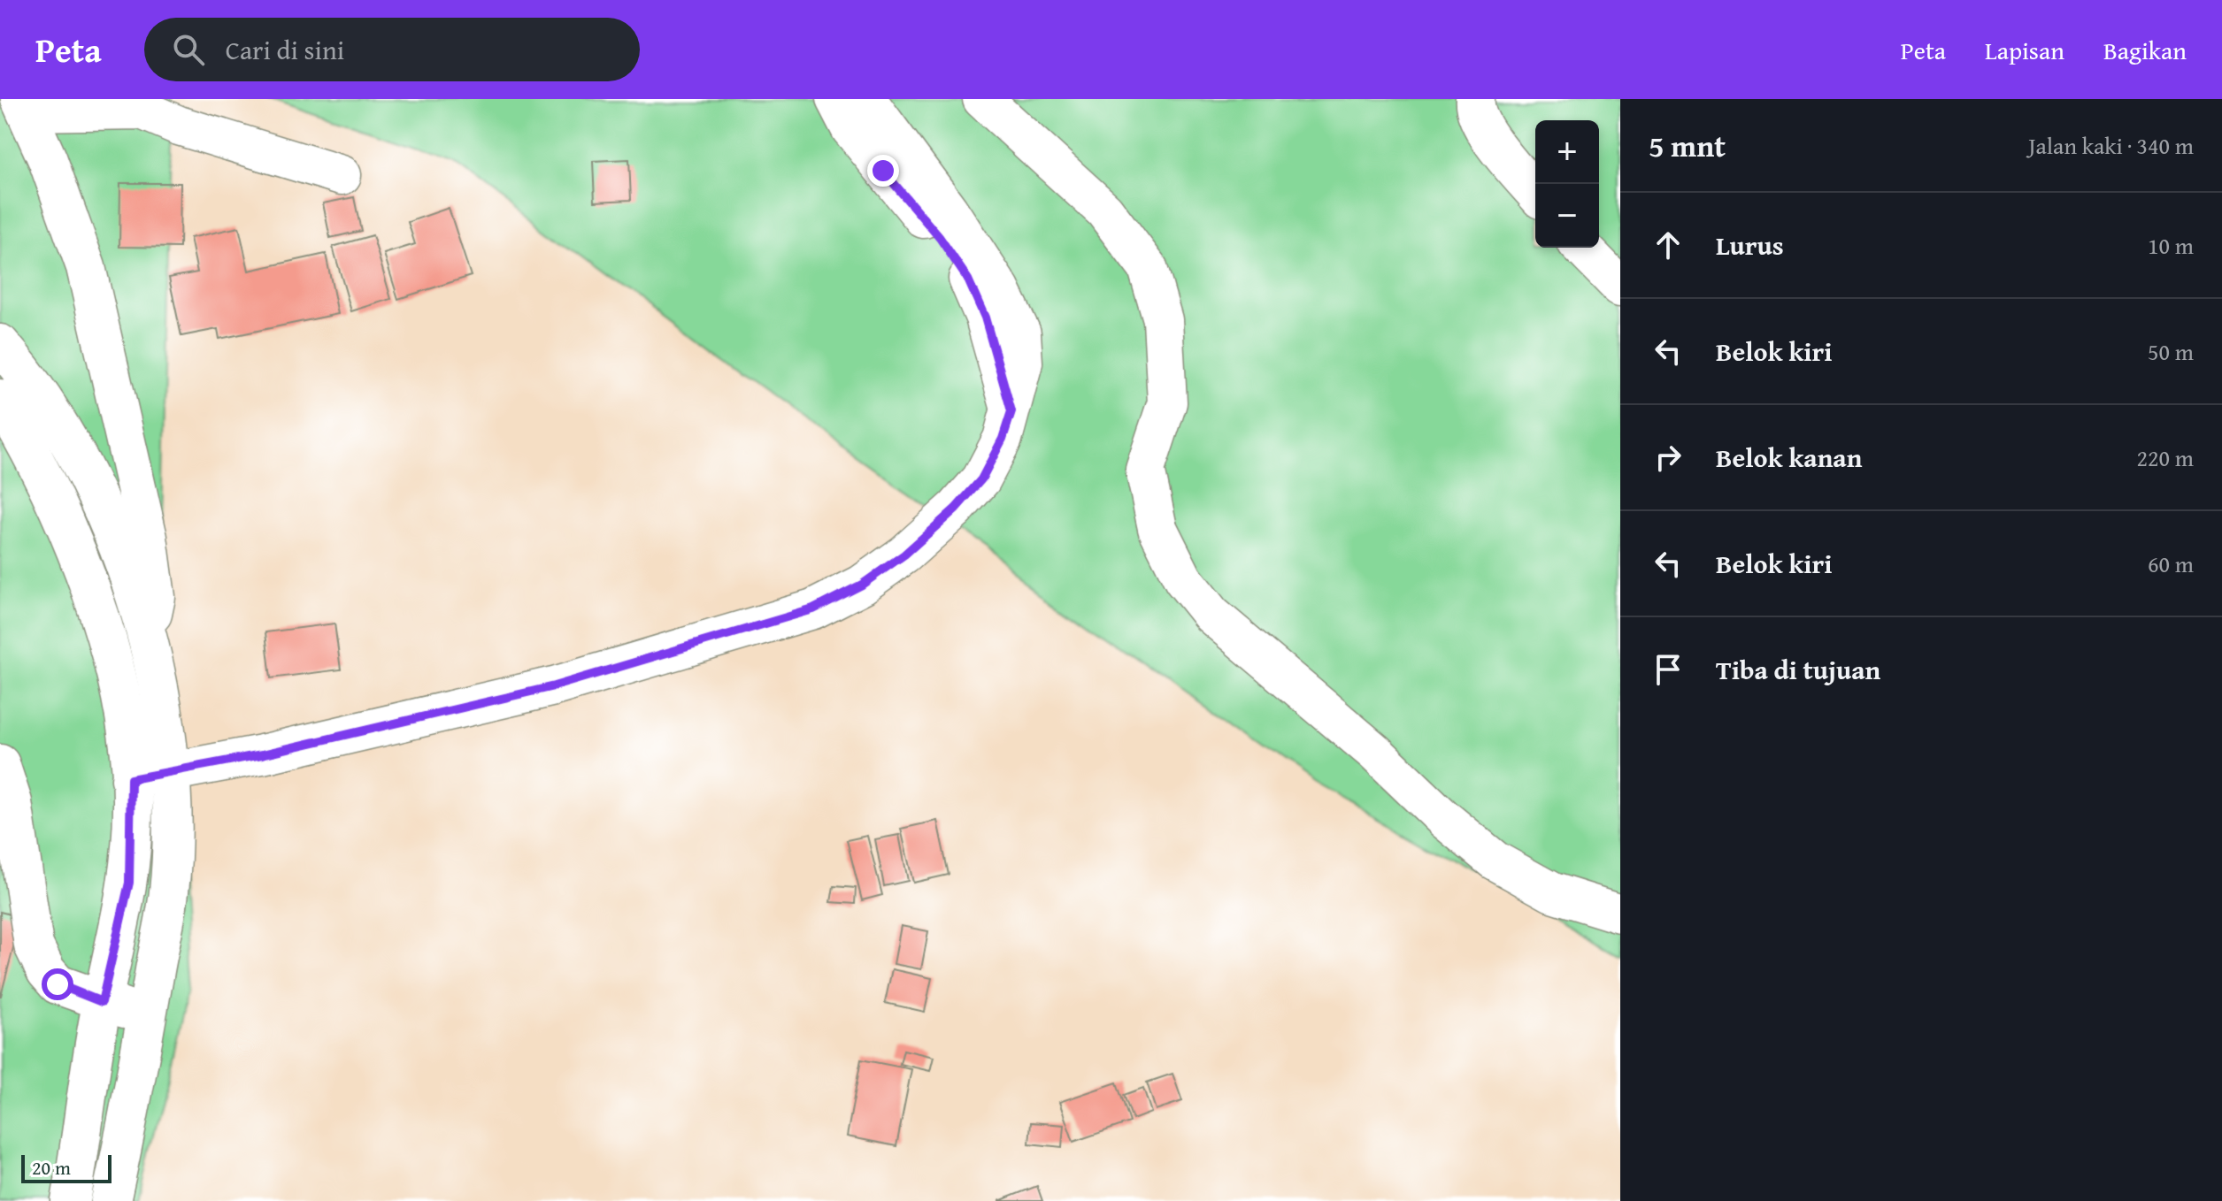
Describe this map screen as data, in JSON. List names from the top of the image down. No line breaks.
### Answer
{"scale_bar":"20 m","page":{"header":"Peta","search":"Cari di sini","nav":["Peta","Lapisan","Bagikan"],"heading":["5 mnt","Jalan kaki · 340 m"],"map_buttons":["+","−"],"list":[["Lurus","10 m"],["Belok kiri","50 m"],["Belok kanan","220 m"],["Belok kiri","60 m"],"Tiba di tujuan"],"scale":"20 m"}}
